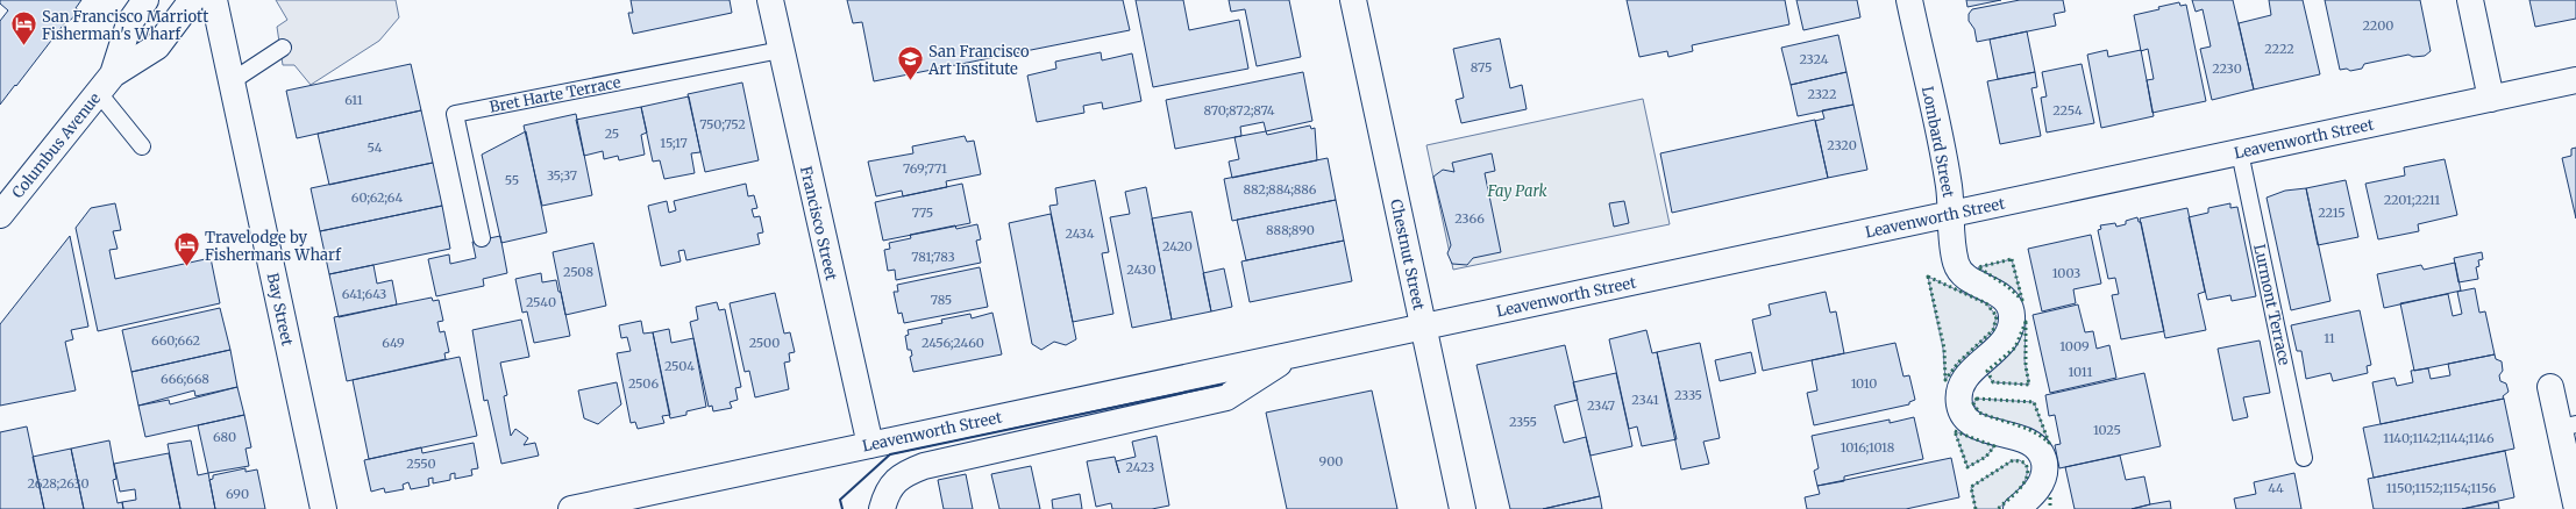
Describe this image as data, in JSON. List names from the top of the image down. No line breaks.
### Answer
{"streets":{"street":["Leavenworth Street","Lombard Street","Columbus Avenue","Francisco Street","Chestnut Street","Bay Street"],"lane":["Bret Harte Terrace","Lurmont Terrace"]},"crossings":[["Bret Harte Terrace","Francisco Street"],["Leavenworth Street","Lombard Street"],["Leavenworth Street","Francisco Street"],["Leavenworth Street","Chestnut Street"],["Leavenworth Street","Lurmont Terrace"]],"parks":["Fay Park"],"places":{"hotel":["San Francisco Marriott Fisherman's Wharf","Travelodge by Fishermans Wharf"],"school or university":["San Francisco Art Institute"]},"house_numbers":["2200","2222","2324","875","2230","2322","611","870;872;874","2254","750;752","25","15;17","2320","54","769;771","35;37","55","882;884;886","60;62;64","2201;2211","775","2215","2366","888;890","2434","2420","781;783","2430","2508","1003","641;643","785","2540","11","660;662","649","2500","2456;2460","1009","2504","1011","666;668","2506","1010","2335","2341","2347","2355","1025","680","1140;1142;1144;1146","1016;1018","900","2550","2423","2628;2630","44","1150;1152;1154;1156","690"]}
